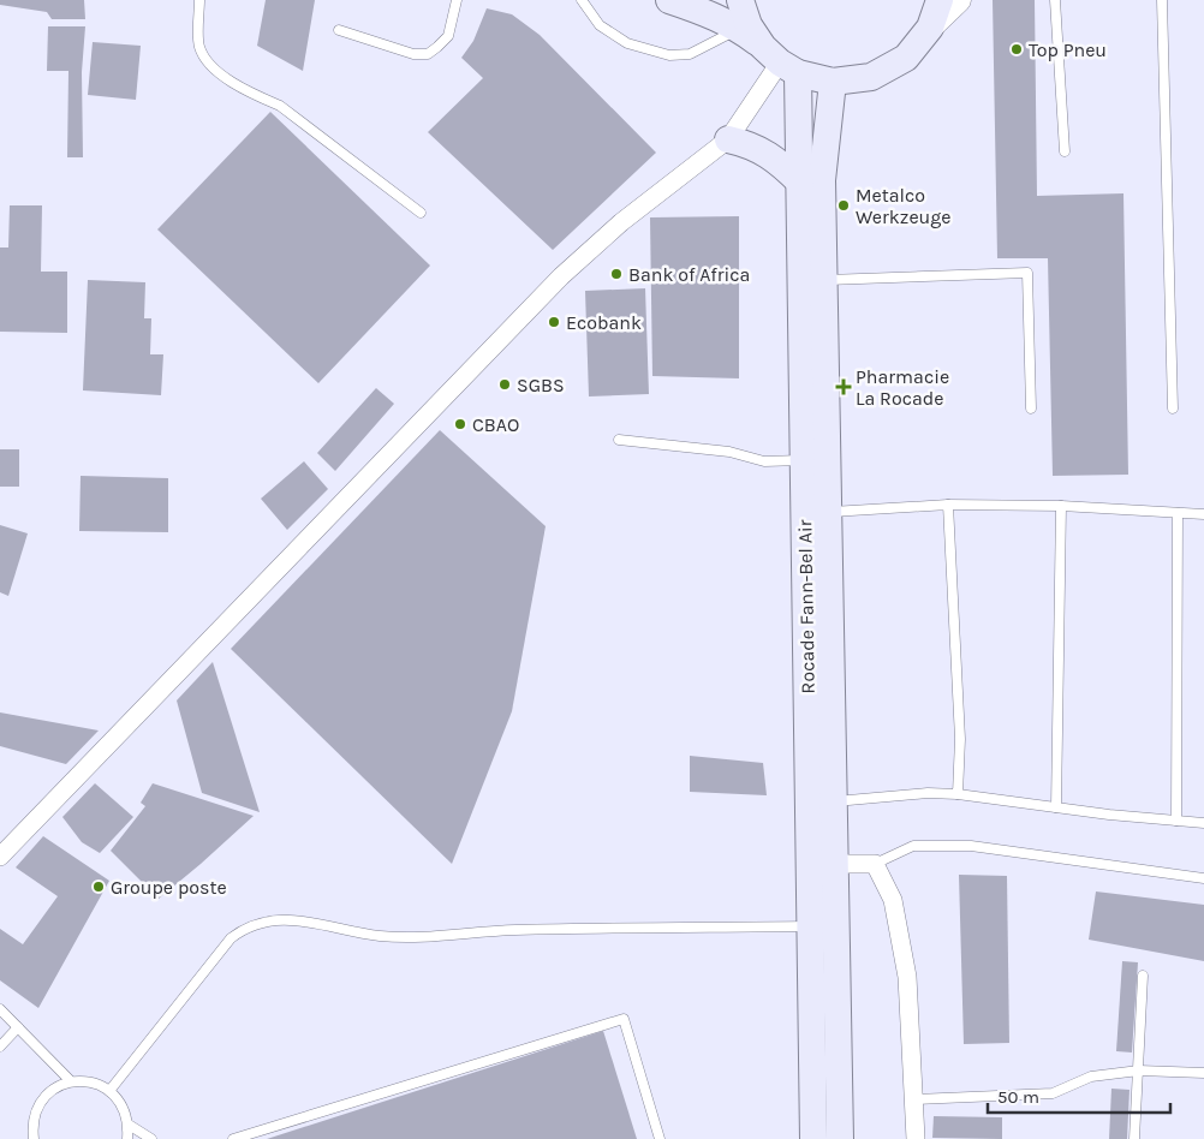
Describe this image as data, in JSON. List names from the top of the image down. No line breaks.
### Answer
{"streets":{"main road":["Rocade Fann-Bel Air"]},"places":{"other":["Top Pneu","Metalco Werkzeuge","Bank of Africa","Ecobank","SGBS","CBAO","Groupe poste"],"health":["Pharmacie La Rocade"]},"scale_bar":"50 m"}
